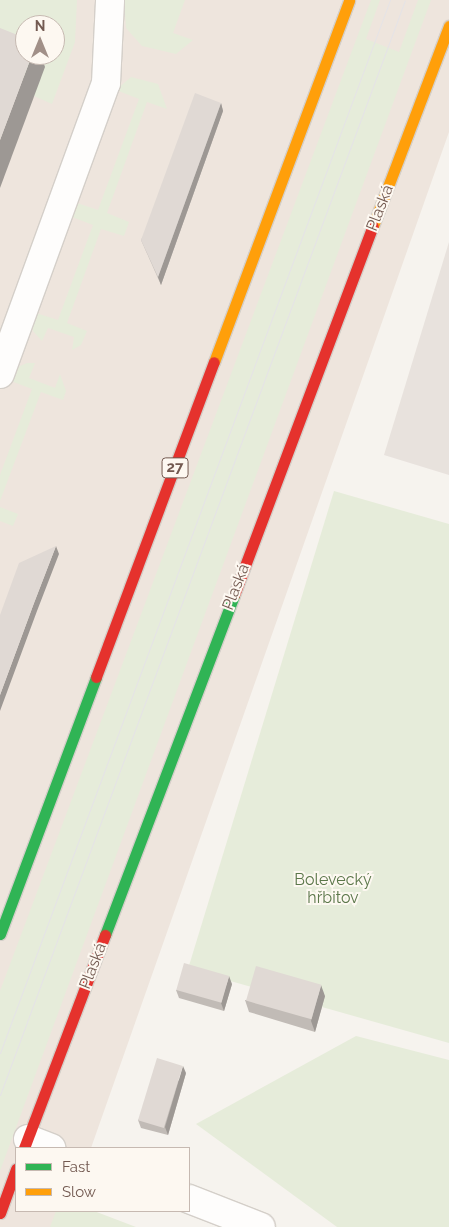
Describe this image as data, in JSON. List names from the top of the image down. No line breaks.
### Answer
{"streets":{"main road":["Plaská","27"]},"parks":["Bolevecký hřbitov"],"legend":["Fast","Slow"],"north":"top"}
